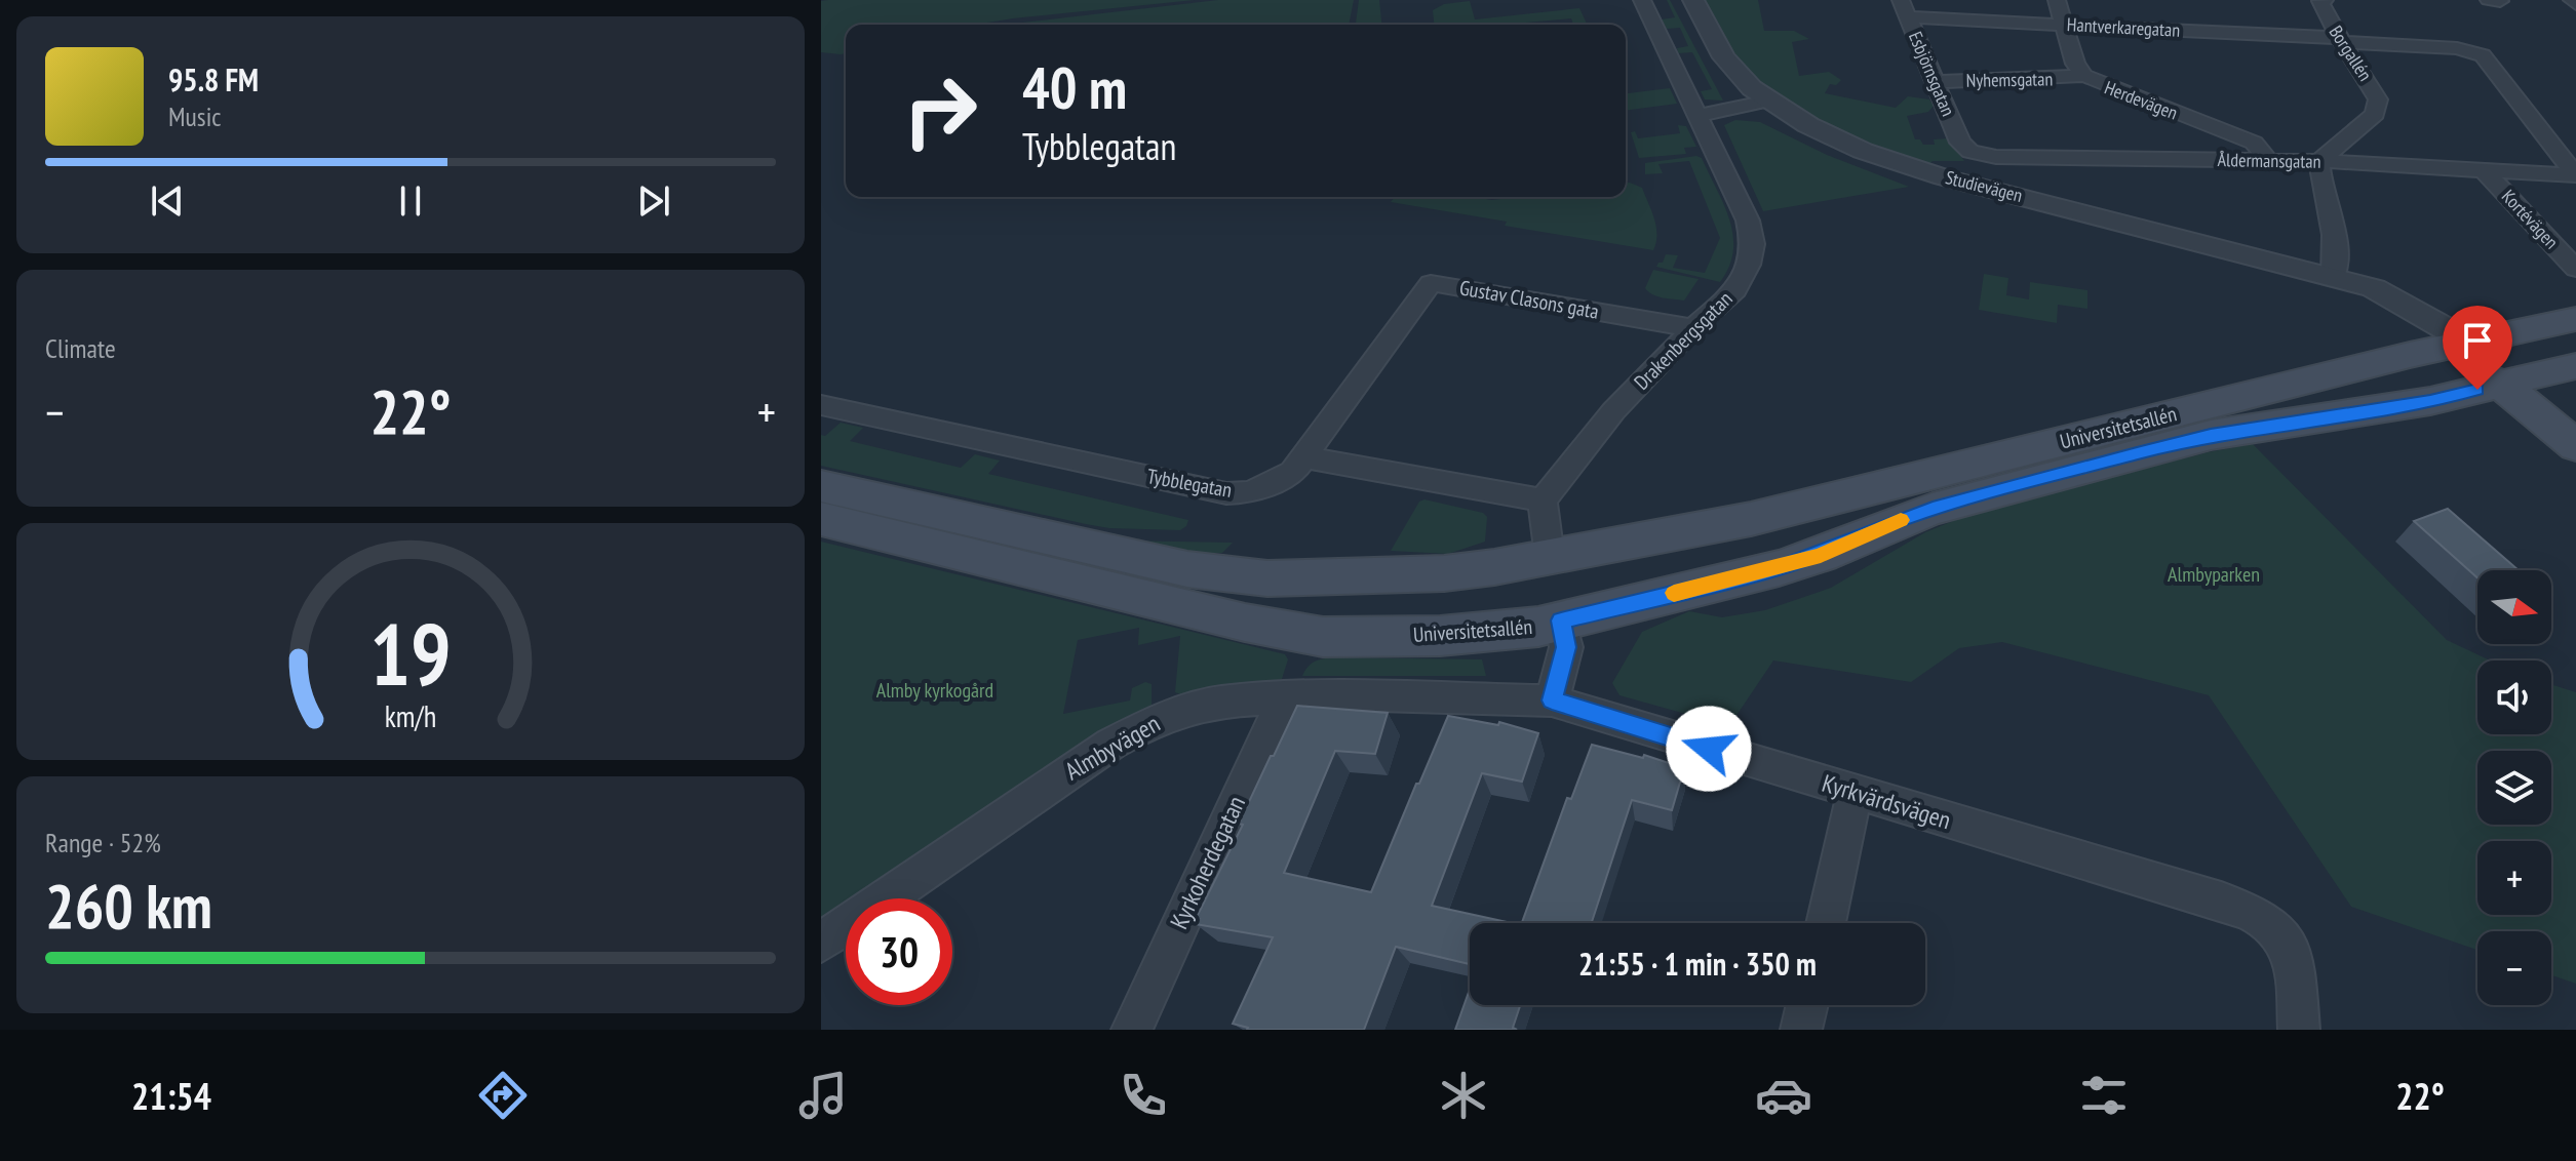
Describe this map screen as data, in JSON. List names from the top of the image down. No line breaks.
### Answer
{"streets":{"main road":["Universitetsallén"],"street":["Hantverkaregatan","Borgallén","Esbjörnsgatan","Nyhemsgatan","Herdevägen","Åldermansgatan","Studievägen","Kortévägen","Gustav Clasons gata","Drakenbergsgatan","Tybblegatan","Almbyvägen","Kyrkvärdsvägen","Kyrkoherdegatan"]},"crossings":[["Hantverkaregatan","Borgallén"],["Hantverkaregatan","Esbjörnsgatan"],["Hantverkaregatan","Herdevägen"],["Hantverkaregatan","Åldermansgatan"],["Borgallén","Åldermansgatan"],["Esbjörnsgatan","Nyhemsgatan"],["Esbjörnsgatan","Åldermansgatan"],["Nyhemsgatan","Herdevägen"],["Herdevägen","Åldermansgatan"],["Åldermansgatan","Kortévägen"],["Studievägen","Universitetsallén"],["Gustav Clasons gata","Drakenbergsgatan"],["Gustav Clasons gata","Tybblegatan"],["Almbyvägen","Kyrkvärdsvägen"],["Almbyvägen","Kyrkoherdegatan"]],"parks":["Almbyparken","Almby kyrkogård"],"north":"right","page":{"turn":["40 m","Tybblegatan"],"song":["95.8 FM","Music"],"tile":["Climate",["Range · 52%","260 km"]],"heat":["−","22°","+"],"map_buttons":["+","−"],"limit":"30","trip":"21:55 · 1 min · 350 m","tabs":["21:54","22°"],"gauge":["19","km/h"]}}
